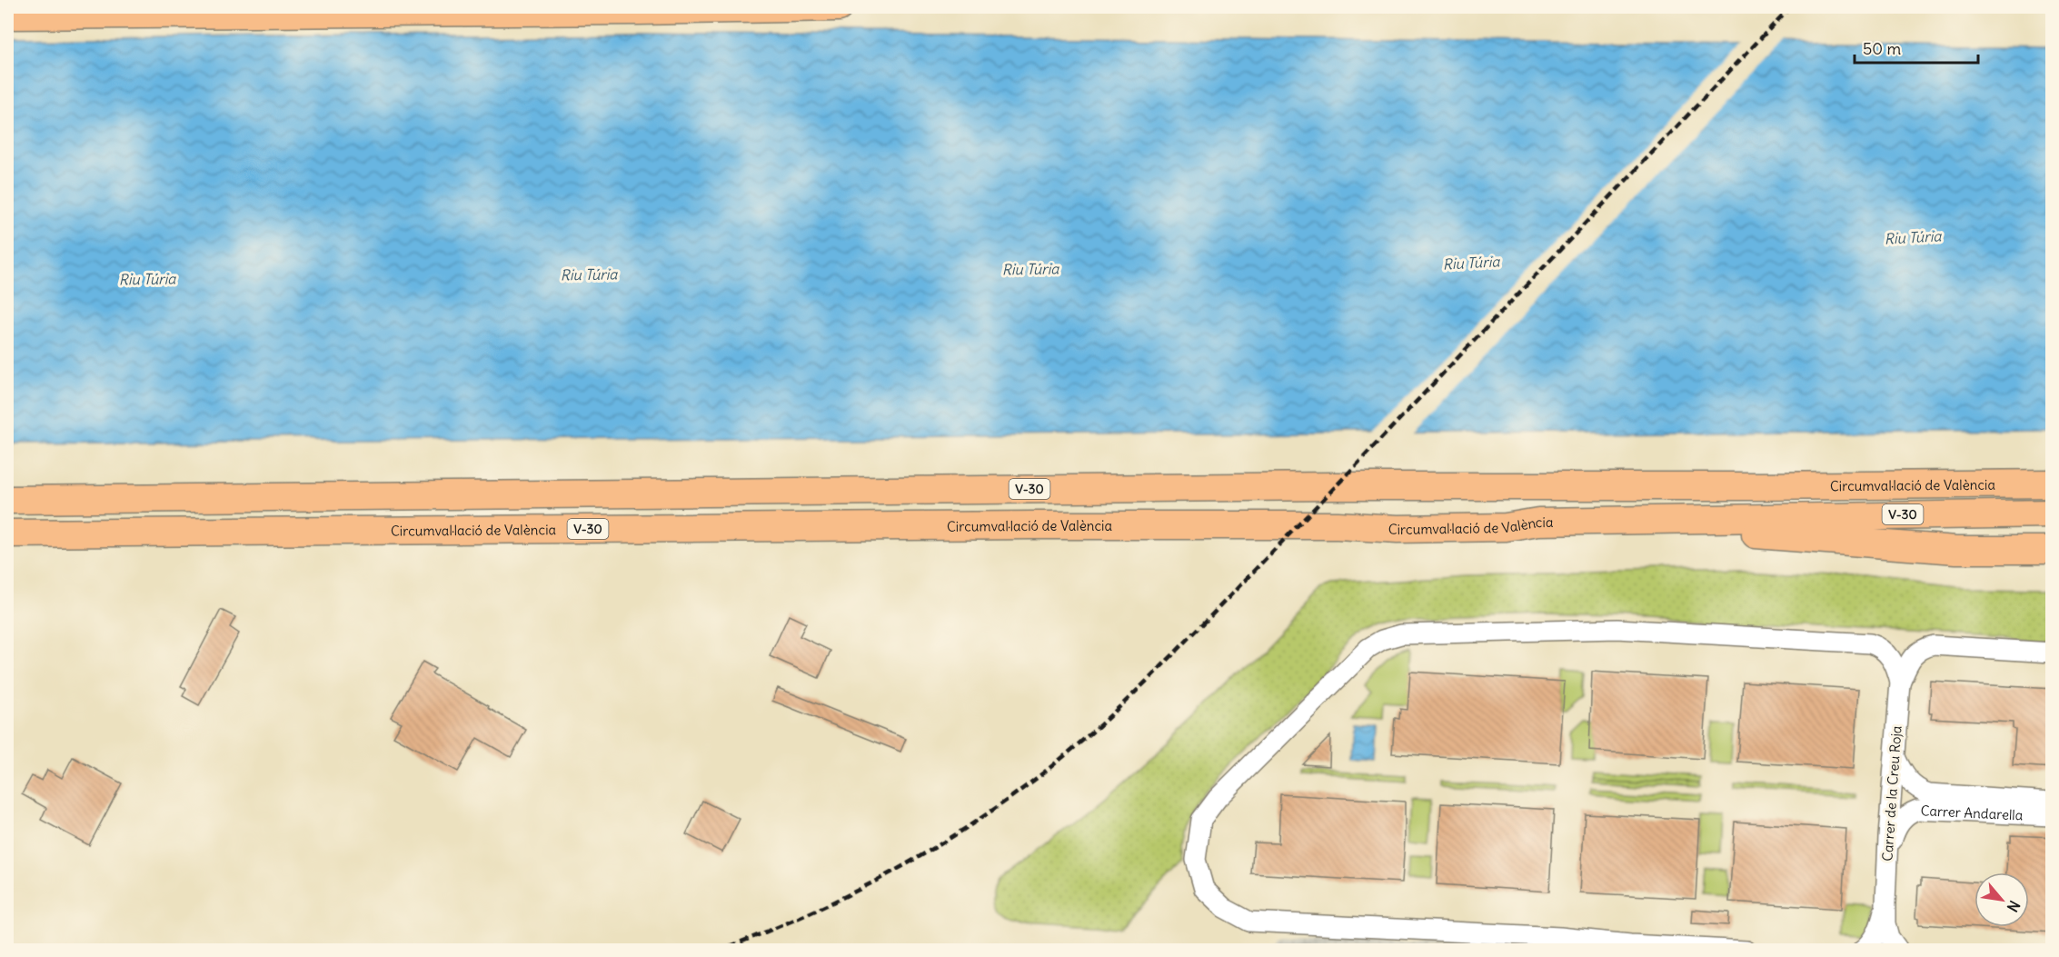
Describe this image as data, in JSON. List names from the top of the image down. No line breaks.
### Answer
{"streets":{"highway":["Circumval·lació de València","V-30"],"street":["Carrer de la Creu Roja","Carrer Andarella"]},"crossings":[["Carrer de la Creu Roja","Carrer Andarella"]],"water":["Riu Túria"],"scale_bar":"50 m","north":"bottom right"}
